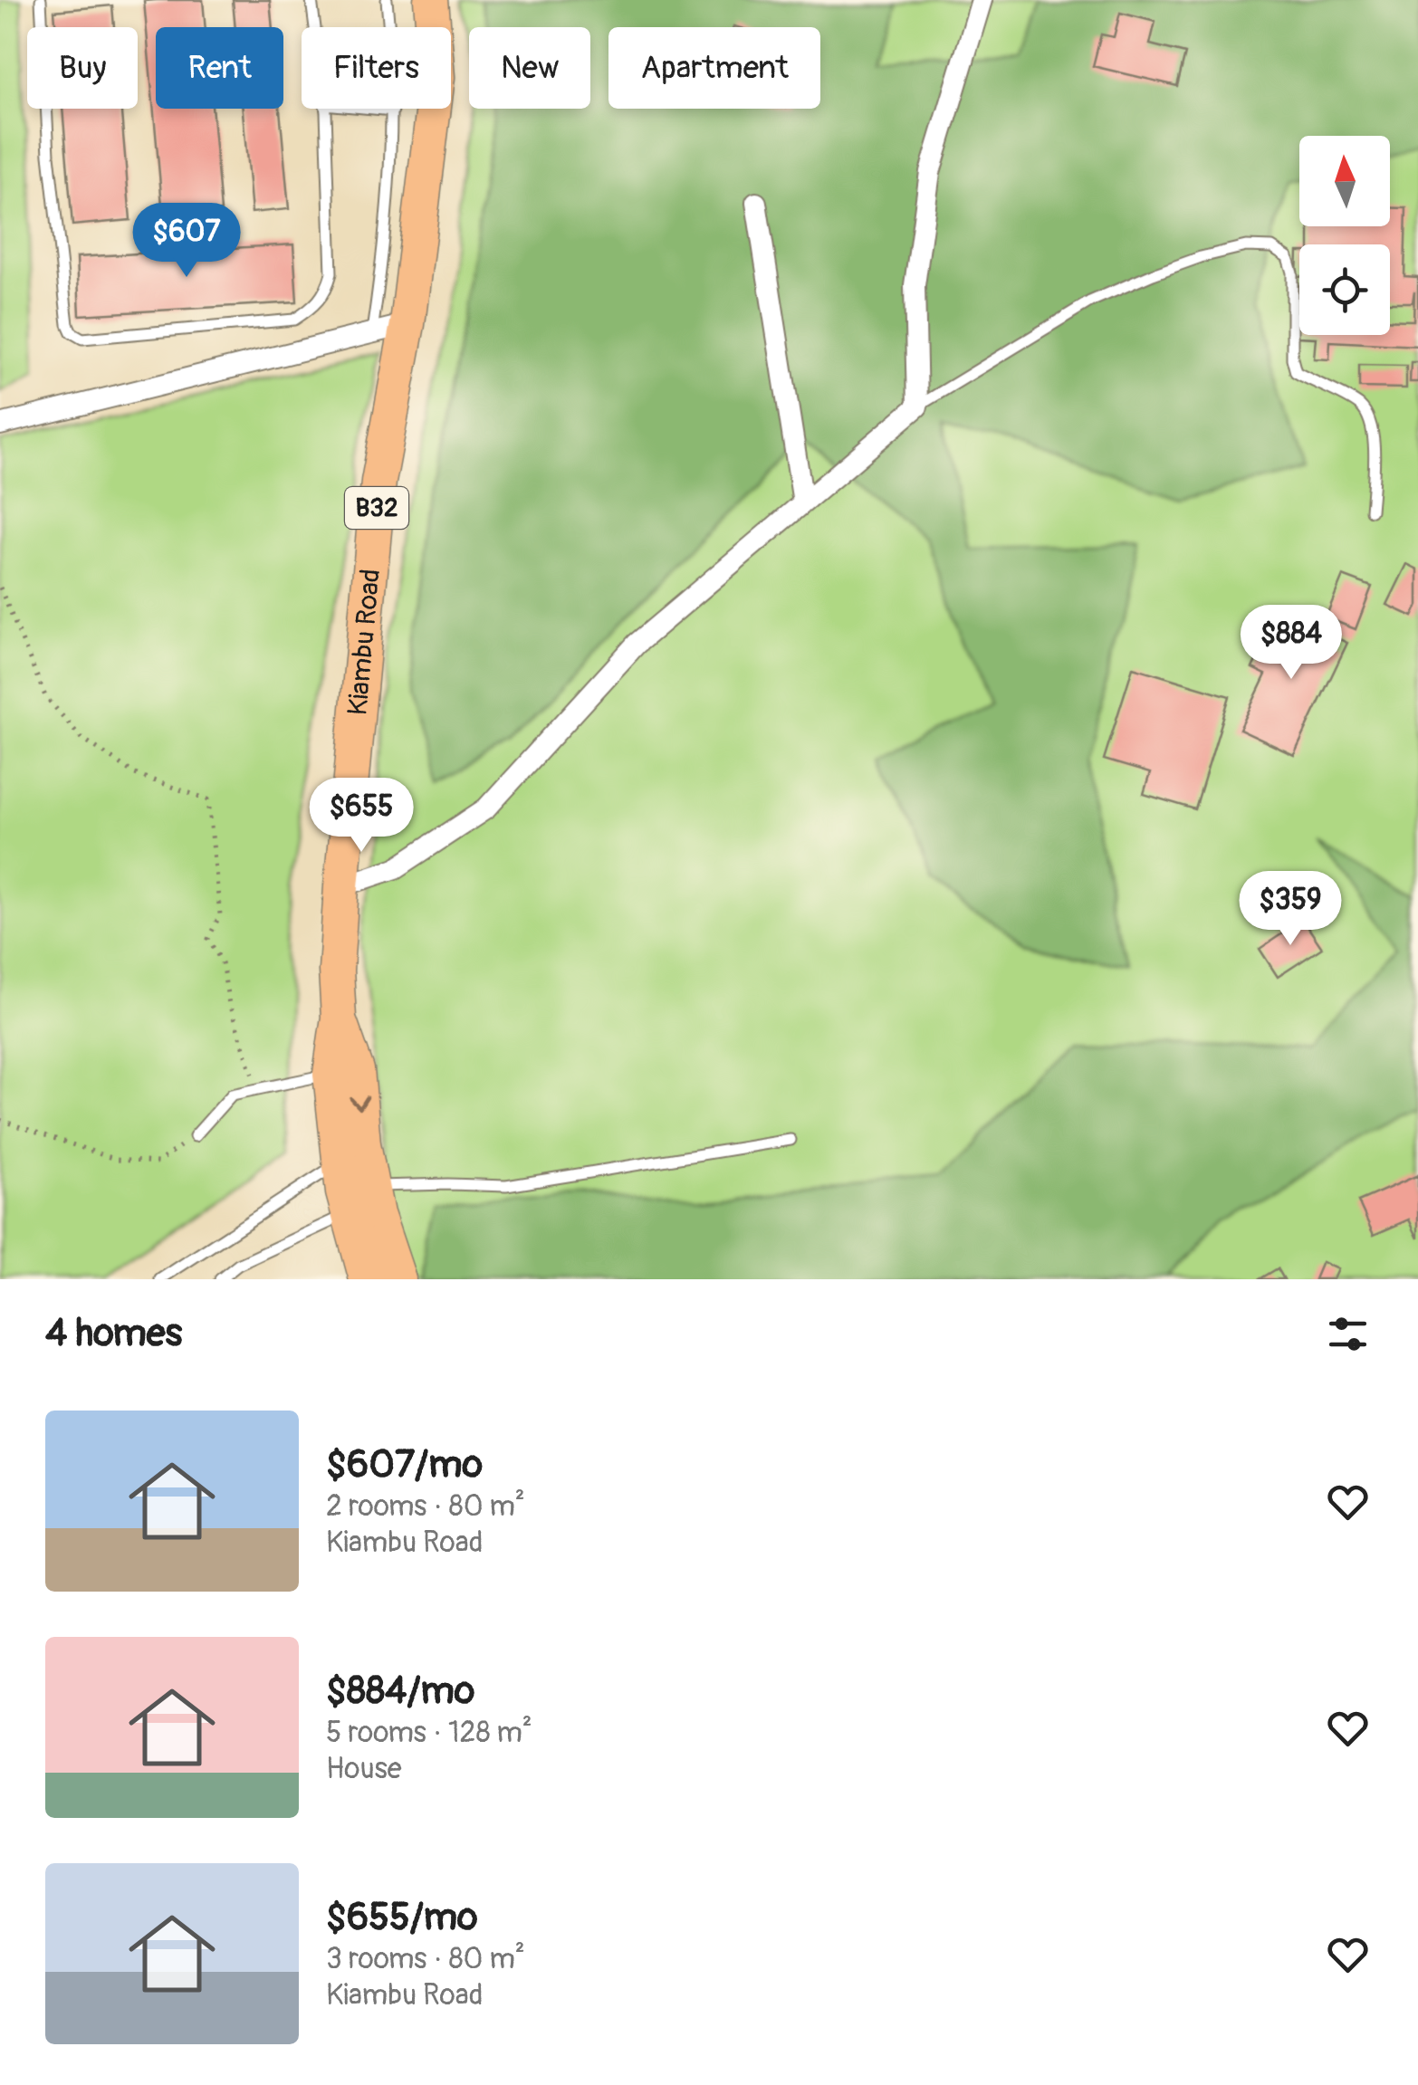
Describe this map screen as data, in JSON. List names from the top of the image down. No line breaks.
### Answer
{"streets":{"highway":["B32","Kiambu Road"]},"north":"top","page":{"chip":["Buy","Rent","Filters","New","Apartment"],"price":["$607","$884","$655","$359"],"heading":"4 homes","list":[{"name":"$607/mo","note":"2 rooms · 80 m² · Kiambu Road"},{"name":"$884/mo","note":"5 rooms · 128 m² · House"},{"name":"$655/mo","note":"3 rooms · 80 m² · Kiambu Road"}]}}
